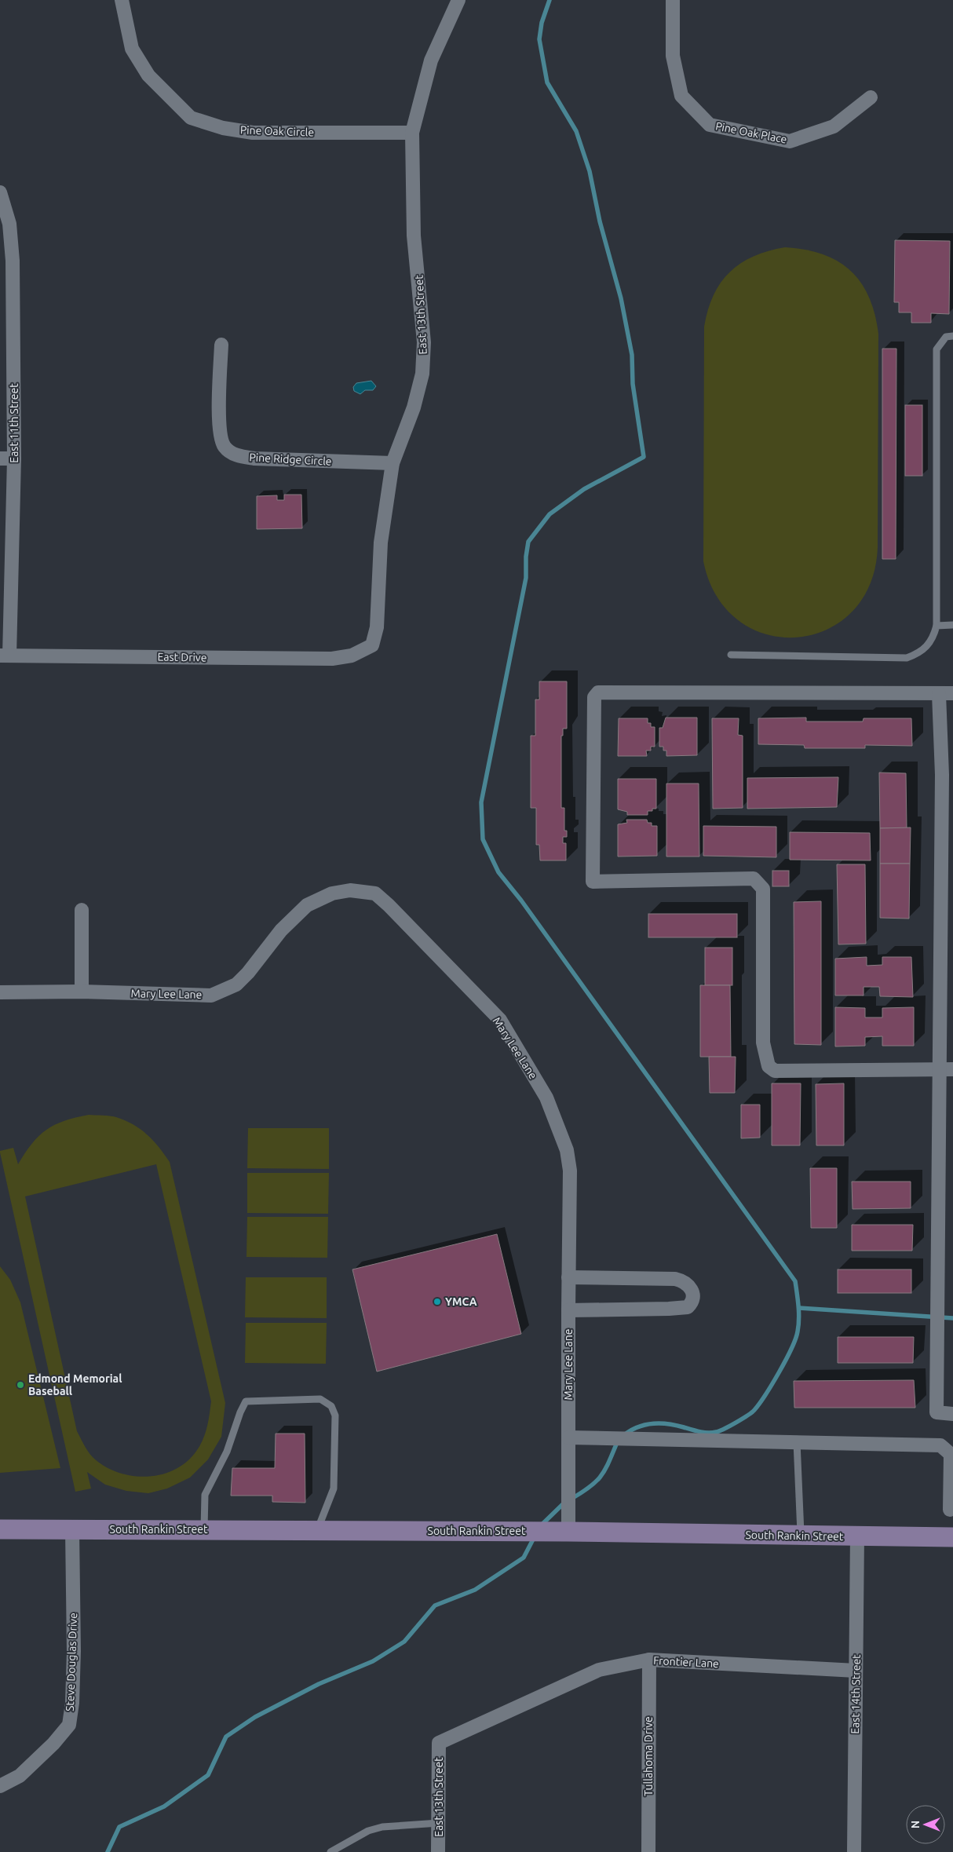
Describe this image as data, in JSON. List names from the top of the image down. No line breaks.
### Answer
{"streets":{"street":["Pine Oak Circle","Pine Oak Place","East 13th Street","East 11th Street","Pine Ridge Circle","East Drive","Mary Lee Lane","South Rankin Street","Steve Douglas Drive","Frontier Lane","East 14th Street","Tullahoma Drive"]},"crossings":[["Pine Oak Circle","East 13th Street"],["East 13th Street","Pine Ridge Circle"],["East 13th Street","East Drive"],["East 13th Street","Frontier Lane"],["East 11th Street","East Drive"],["Mary Lee Lane","South Rankin Street"],["South Rankin Street","Steve Douglas Drive"],["South Rankin Street","East 14th Street"],["Frontier Lane","East 14th Street"],["Frontier Lane","Tullahoma Drive"]],"places":["YMCA","Edmond Memorial Baseball"],"north":"left"}
